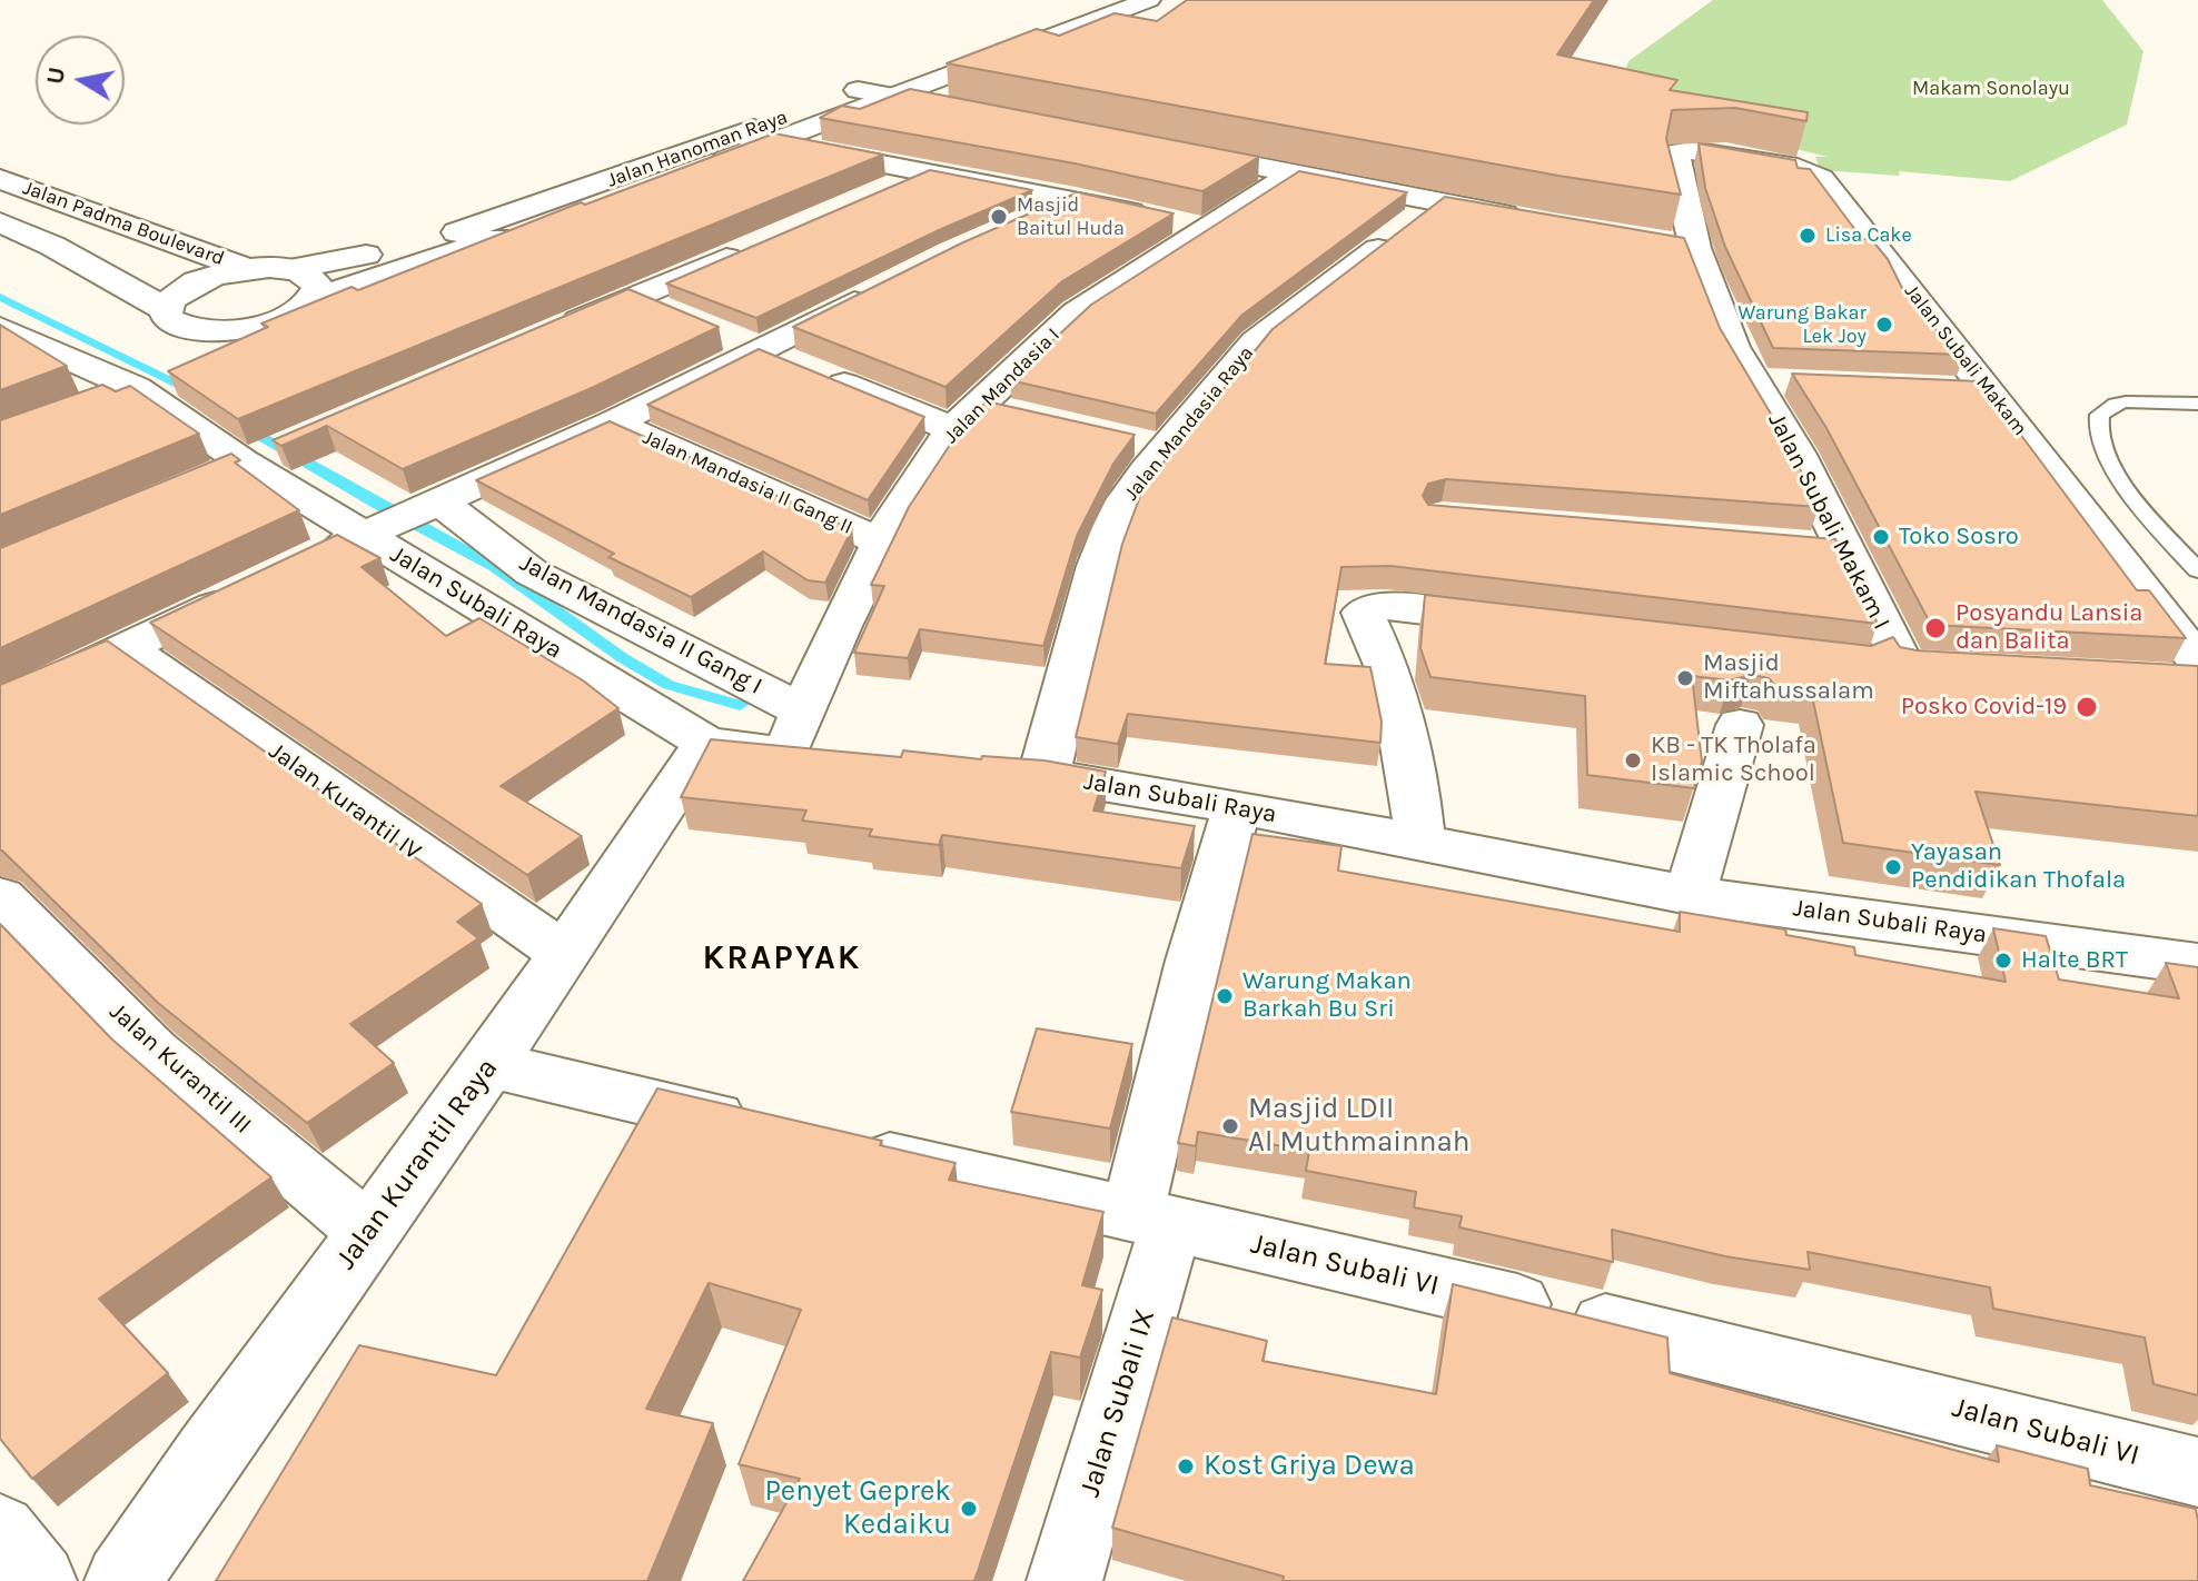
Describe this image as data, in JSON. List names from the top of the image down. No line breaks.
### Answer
{"streets":{"street":["Jalan Hanoman Raya","Jalan Padma Boulevard","Jalan Subali Makam","Jalan Mandasia I","Jalan Mandasia Raya","Jalan Mandasia II Gang II","Jalan Subali Makam I","Jalan Subali Raya","Jalan Mandasia II Gang I","Jalan Kurantil IV","Jalan Kurantil III","Jalan Kurantil Raya","Jalan Subali VI","Jalan Subali IX"]},"crossings":[["Jalan Hanoman Raya","Jalan Padma Boulevard"],["Jalan Hanoman Raya","Jalan Subali Raya"],["Jalan Padma Boulevard","Jalan Subali Raya"],["Jalan Subali Makam","Jalan Subali Makam I"],["Jalan Mandasia I","Jalan Mandasia II Gang II"],["Jalan Mandasia I","Jalan Subali Raya"],["Jalan Mandasia I","Jalan Mandasia II Gang I"],["Jalan Mandasia Raya","Jalan Subali Raya"],["Jalan Subali Raya","Jalan Mandasia II Gang I"],["Jalan Subali Raya","Jalan Kurantil Raya"],["Jalan Subali Raya","Jalan Subali IX"],["Jalan Kurantil IV","Jalan Kurantil Raya"],["Jalan Kurantil III","Jalan Kurantil Raya"],["Jalan Kurantil Raya","Jalan Subali VI"],["Jalan Subali VI","Jalan Subali IX"]],"districts":["KRAPYAK"],"parks":["Makam Sonolayu"],"places":["Masjid Baitul Huda","Lisa Cake","Warung Bakar Lek Joy","Toko Sosro","Posyandu Lansia dan Balita","Masjid Miftahussalam","Posko Covid-19","KB - TK Tholafa Islamic School","Yayasan Pendidikan Thofala","Halte BRT","Warung Makan Barkah Bu Sri","Masjid LDII Al Muthmainnah","Kost Griya Dewa","Penyet Geprek Kedaiku"],"north":"left"}
